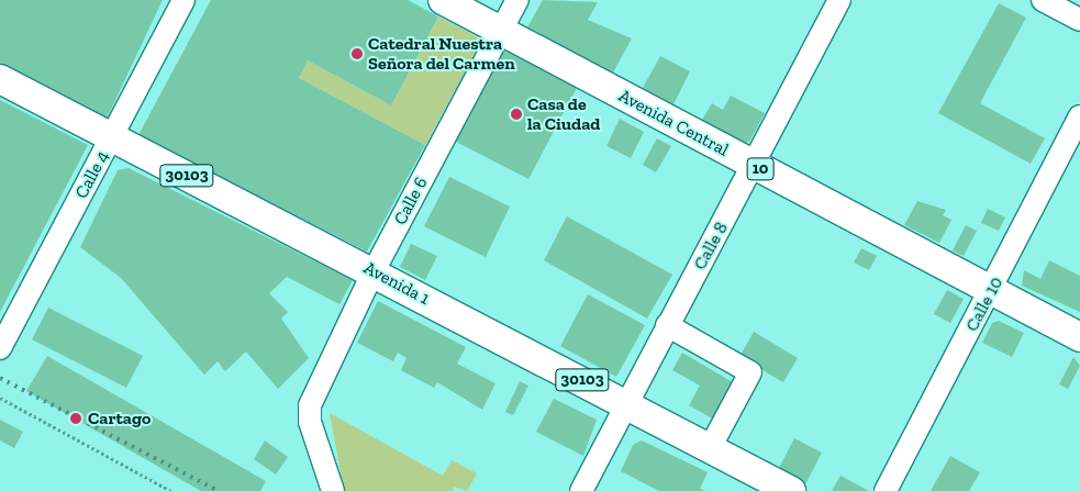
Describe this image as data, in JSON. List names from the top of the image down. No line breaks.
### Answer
{"streets":{"main road":["Avenida Central","10","30103","Avenida 1"],"street":["Calle 4","Calle 6","Calle 8","Calle 10"]},"crossings":[["Avenida Central","Calle 6"],["Avenida Central","Calle 8"],["Avenida Central","Calle 10"],["Calle 4","Avenida 1"],["Calle 6","Avenida 1"],["Calle 8","Avenida 1"]],"places":["Catedral Nuestra Señora del Carmen","Casa de la Ciudad","Cartago"]}
